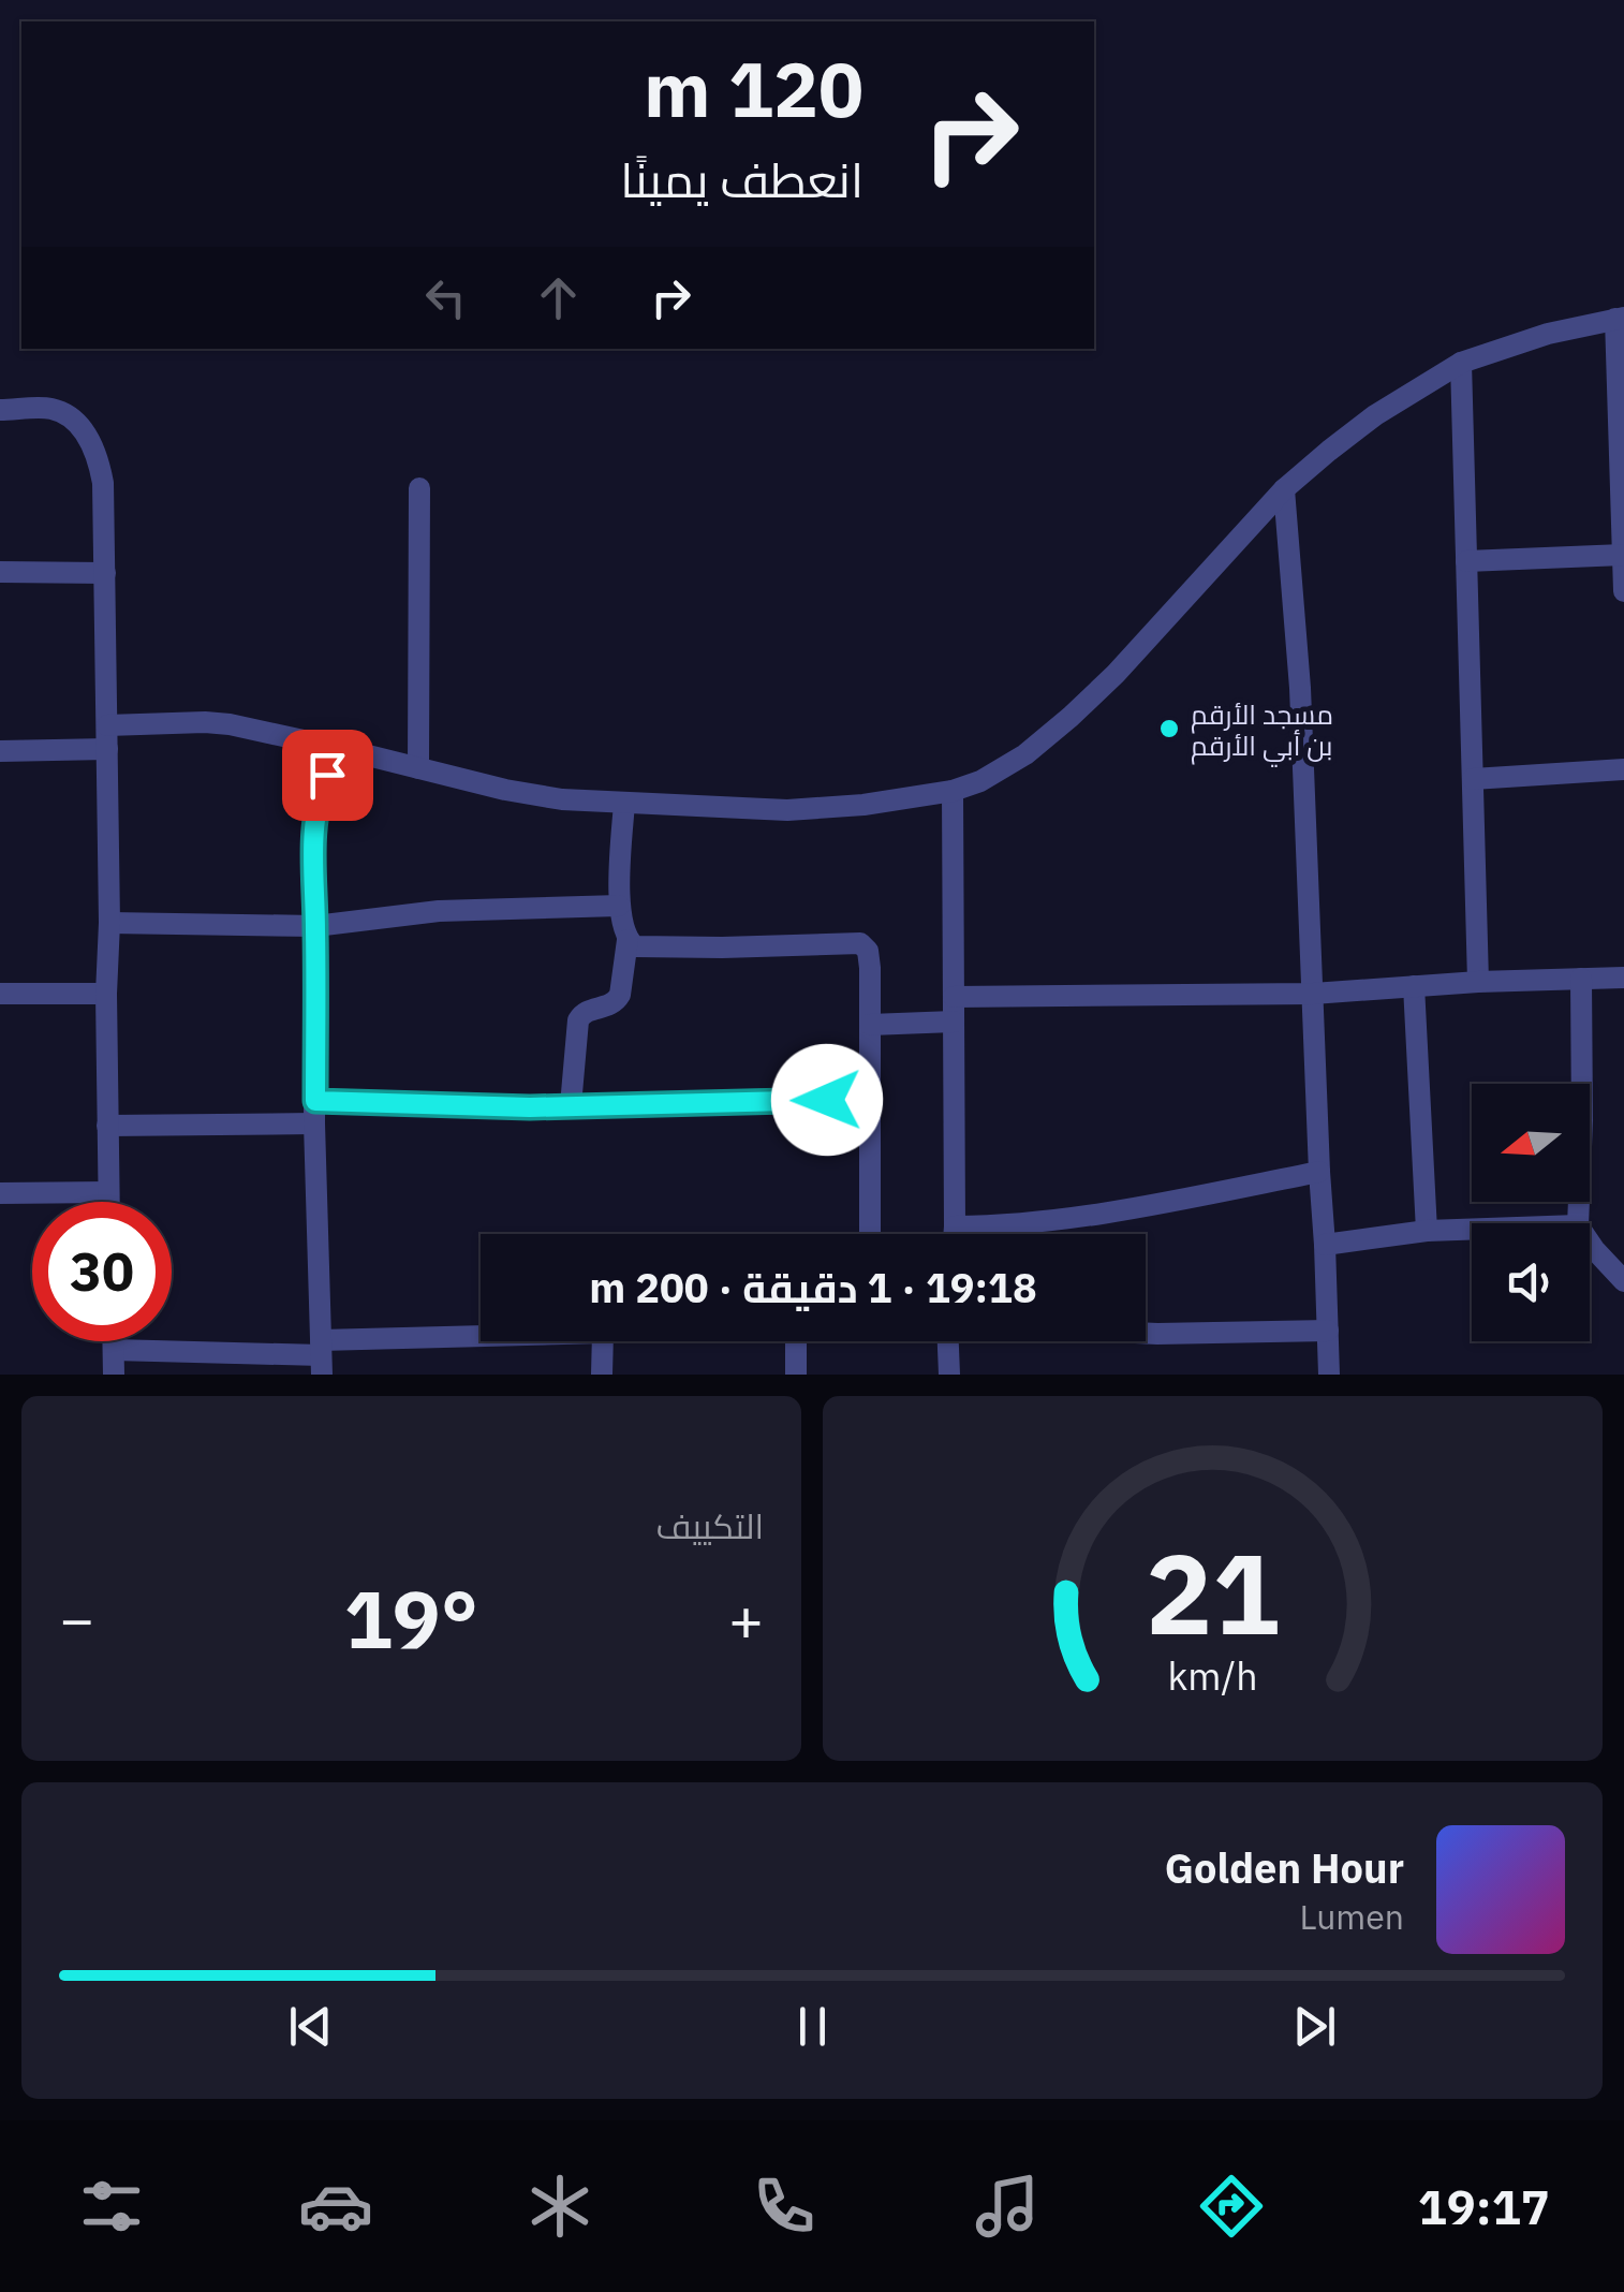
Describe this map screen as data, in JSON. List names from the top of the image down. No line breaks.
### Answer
{"places":["مسجد الأرقم بن أبي الأرقم"],"north":"left","page":{"turn":["120 m","انعطف يمينًا"],"limit":"30","trip":"19:18 · 1 دقيقة · 200 m","tile":"التكييف","heat":["−","19°","+"],"song":["Golden Hour","Lumen"],"tabs":"19:17","gauge":["21","km/h"]}}
